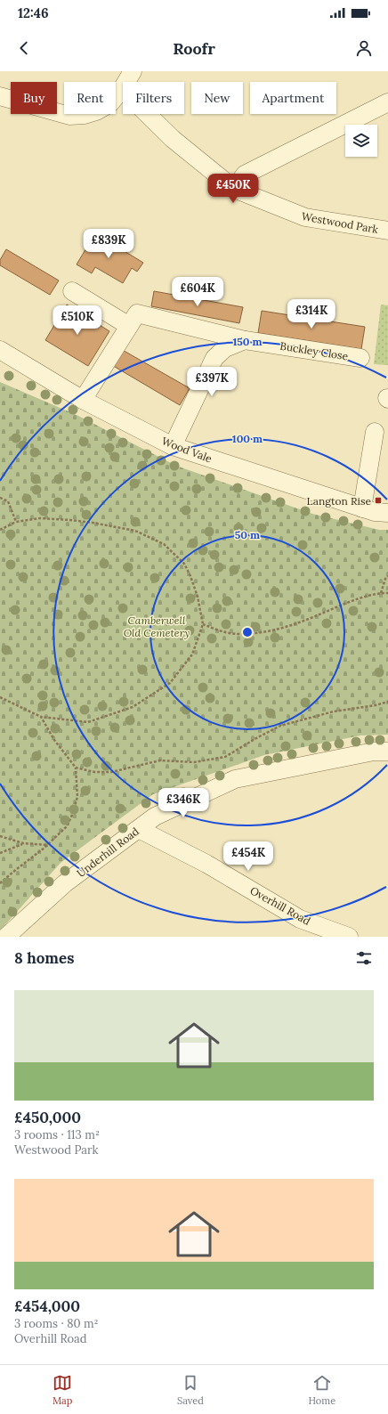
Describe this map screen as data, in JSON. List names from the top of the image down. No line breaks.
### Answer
{"streets":{"street":["Westwood Park","Buckley Close","Wood Vale","Underhill Road","Overhill Road"]},"crossings":[["Buckley Close","Wood Vale"],["Underhill Road","Overhill Road"]],"parks":["Camberwell Old Cemetery"],"places":{"transit":["Langton Rise"]},"page":{"status":"12:46","header":"Roofr","chip":["Buy","Rent","Filters","New","Apartment"],"price":["£450K","£839K","£604K","£314K","£510K","£397K","£346K","£454K"],"heading":"8 homes","list":[{"name":"£450,000","note":"3 rooms · 113 m² · Westwood Park"},{"name":"£454,000","note":"3 rooms · 80 m² · Overhill Road"}],"tabs":["Map","Saved","Home"]},"rings":["150 m","100 m","50 m"]}
